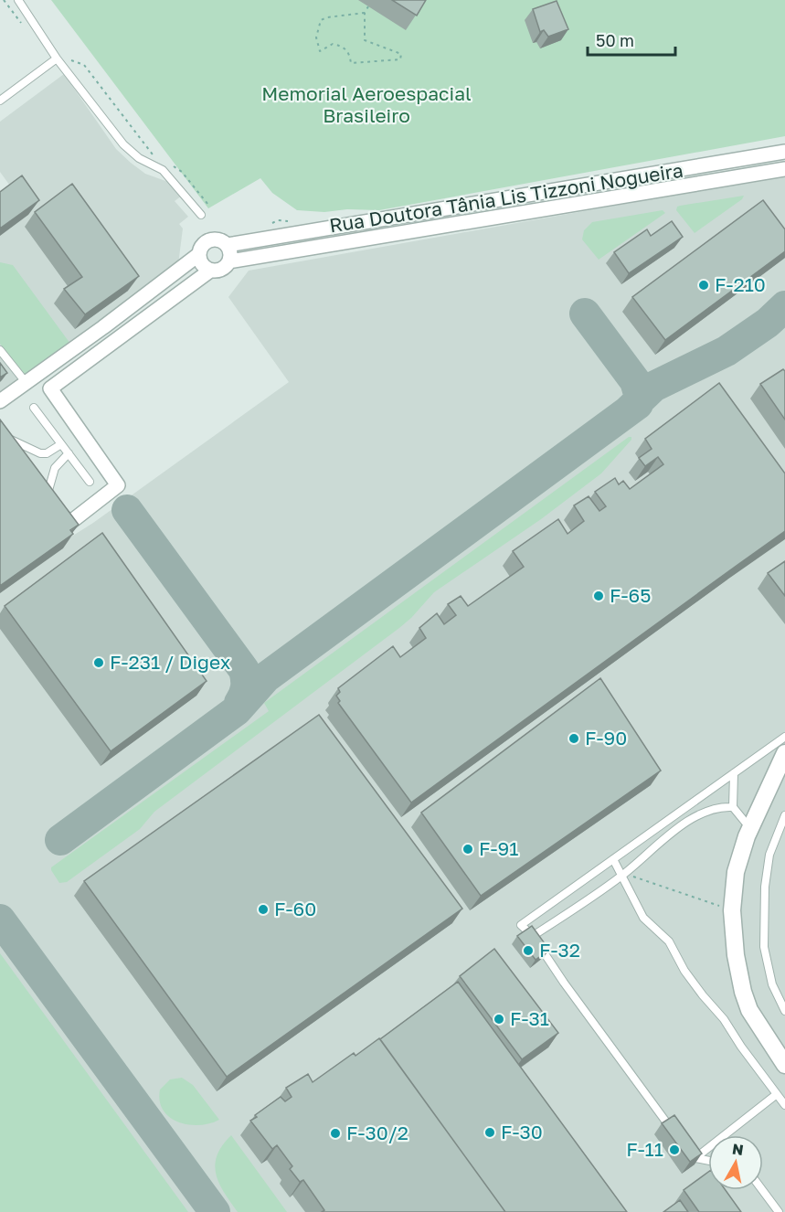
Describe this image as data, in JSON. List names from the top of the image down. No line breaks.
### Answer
{"streets":{"street":["Rua Doutora Tânia Lis Tizzoni Nogueira"]},"parks":["Memorial Aeroespacial Brasileiro"],"places":["F-210","F-65","F-231 / Digex","F-90","F-91","F-60","F-32","F-31","F-30","F-30/2","F-11"],"scale_bar":"50 m","north":"top"}
